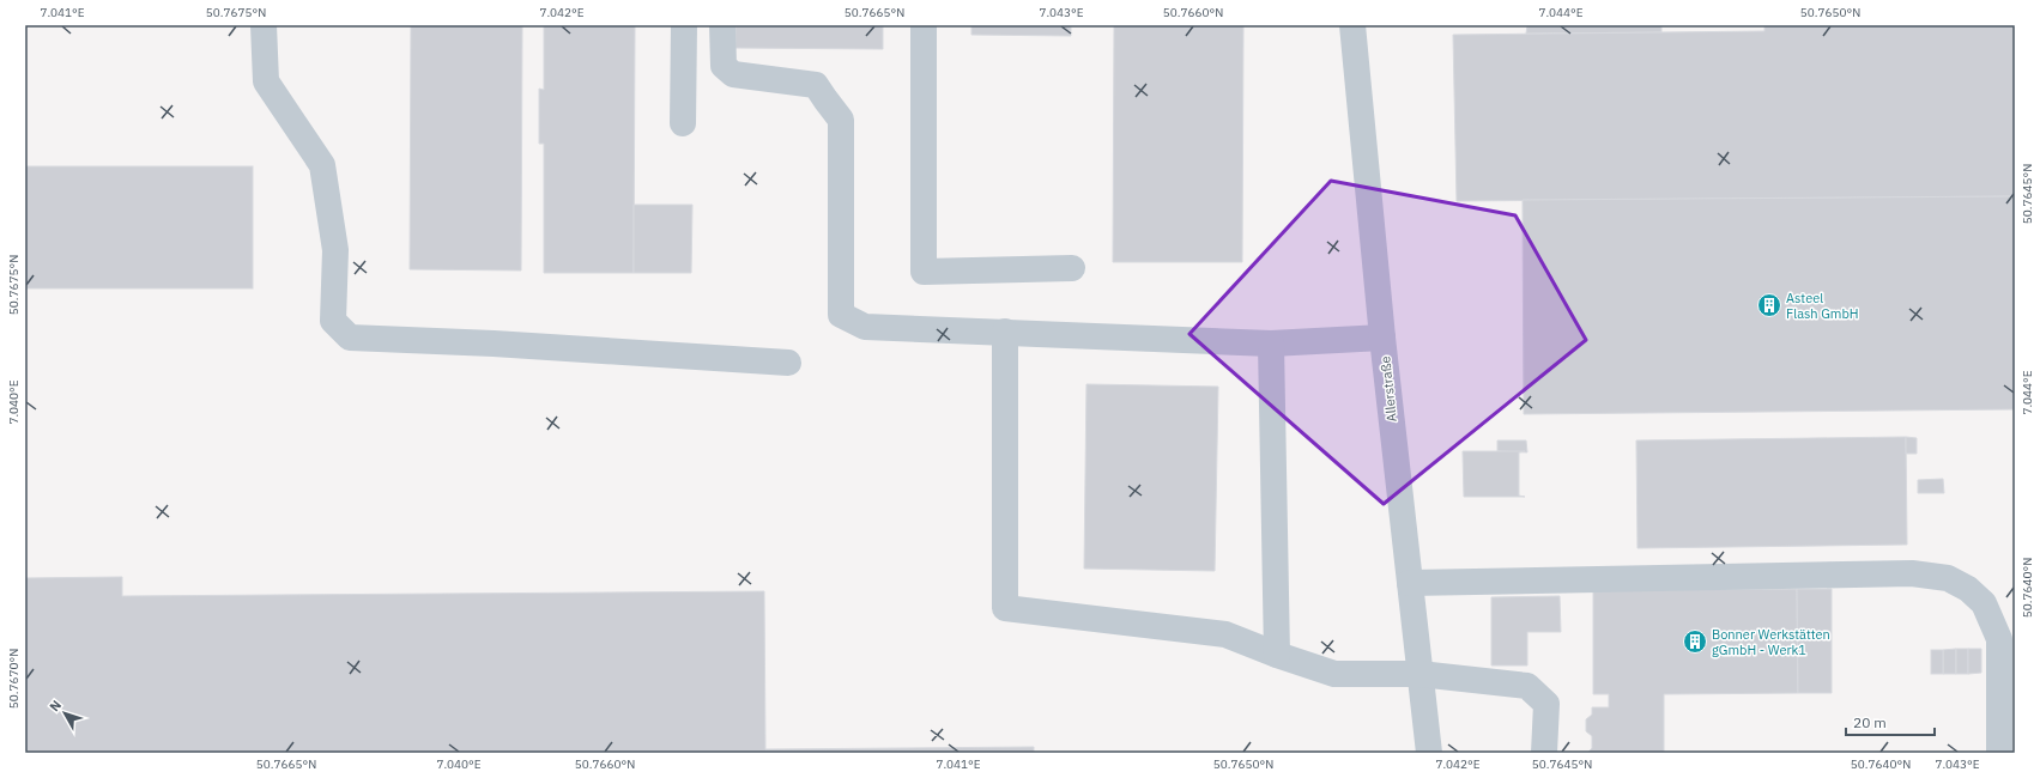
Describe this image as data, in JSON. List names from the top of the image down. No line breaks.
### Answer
{"streets":{"street":["Allerstraße"]},"places":{"building":["Asteel Flash GmbH","Bonner Werkstätten gGmbH - Werk1"]},"scale_bar":"20 m","north":"top left","coordinates":["7.041°E","50.7675°N","7.042°E","50.7665°N","7.043°E","50.7660°N","7.044°E","50.7650°N","50.7645°N","7.040°E","50.7640°N","50.7670°N"]}
